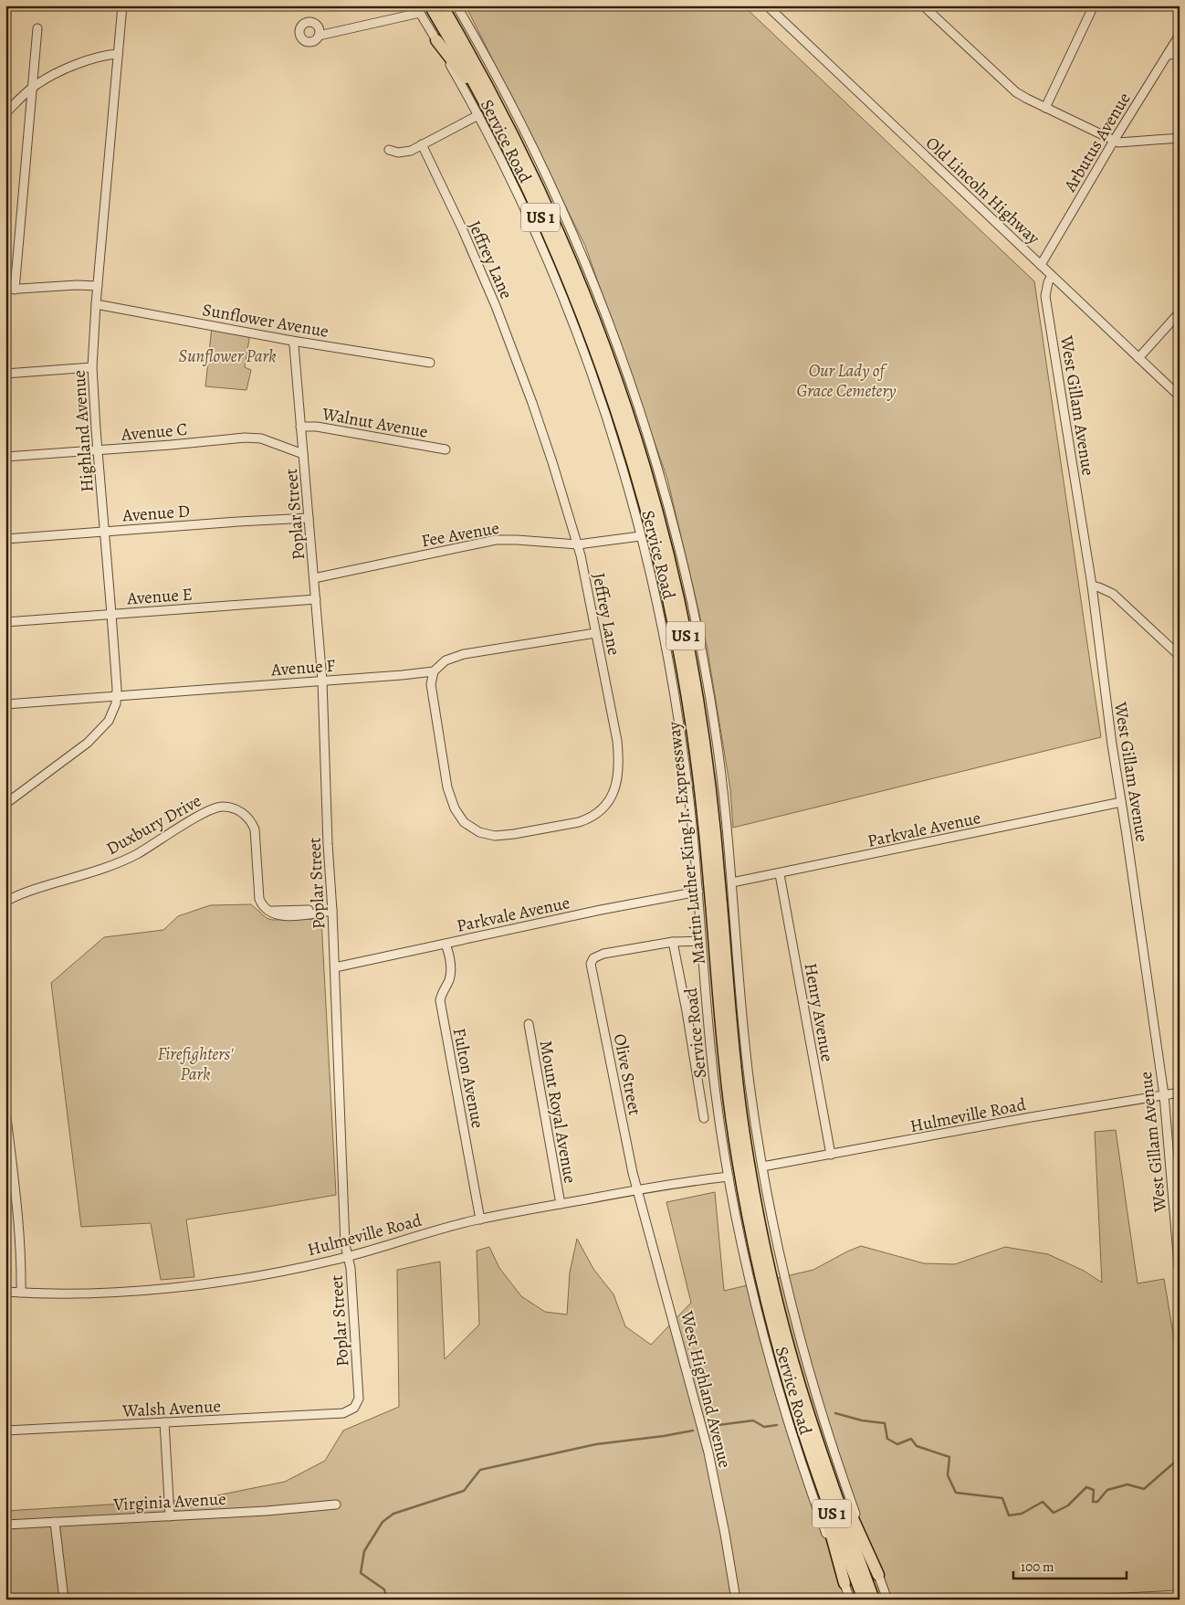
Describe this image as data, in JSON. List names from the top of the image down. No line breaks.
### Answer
{"streets":{"highway":["US 1","Martin Luther King Jr. Expressway"],"street":["Service Road","Arbutus Avenue","Old Lincoln Highway","Jeffrey Lane","Sunflower Avenue","West Gillam Avenue","Walnut Avenue","Highland Avenue","Avenue C","Avenue D","Poplar Street","Fee Avenue","Avenue E","Avenue F","Duxbury Drive","Parkvale Avenue","Henry Avenue","Olive Street","Fulton Avenue","Mount Royal Avenue","Hulmeville Road","West Highland Avenue","Walsh Avenue","Virginia Avenue"]},"crossings":[["Service Road","Fee Avenue"],["Service Road","Parkvale Avenue"],["Service Road","Hulmeville Road"],["Arbutus Avenue","Old Lincoln Highway"],["Old Lincoln Highway","West Gillam Avenue"],["Jeffrey Lane","Fee Avenue"],["Jeffrey Lane","Avenue F"],["Sunflower Avenue","Highland Avenue"],["Sunflower Avenue","Poplar Street"],["West Gillam Avenue","Parkvale Avenue"],["West Gillam Avenue","Hulmeville Road"],["Walnut Avenue","Poplar Street"],["Highland Avenue","Avenue C"],["Highland Avenue","Avenue D"],["Highland Avenue","Avenue E"],["Highland Avenue","Avenue F"],["Avenue C","Poplar Street"],["Avenue D","Poplar Street"],["Poplar Street","Fee Avenue"],["Poplar Street","Avenue E"],["Poplar Street","Avenue F"],["Poplar Street","Duxbury Drive"],["Poplar Street","Parkvale Avenue"],["Poplar Street","Hulmeville Road"],["Poplar Street","Walsh Avenue"],["Parkvale Avenue","Henry Avenue"],["Parkvale Avenue","Fulton Avenue"],["Henry Avenue","Hulmeville Road"],["Olive Street","Hulmeville Road"],["Olive Street","West Highland Avenue"],["Fulton Avenue","Hulmeville Road"],["Mount Royal Avenue","Hulmeville Road"],["Hulmeville Road","West Highland Avenue"]],"parks":["Sunflower Park","Our Lady of Grace Cemetery","Firefighters' Park"],"scale_bar":"100 m"}
